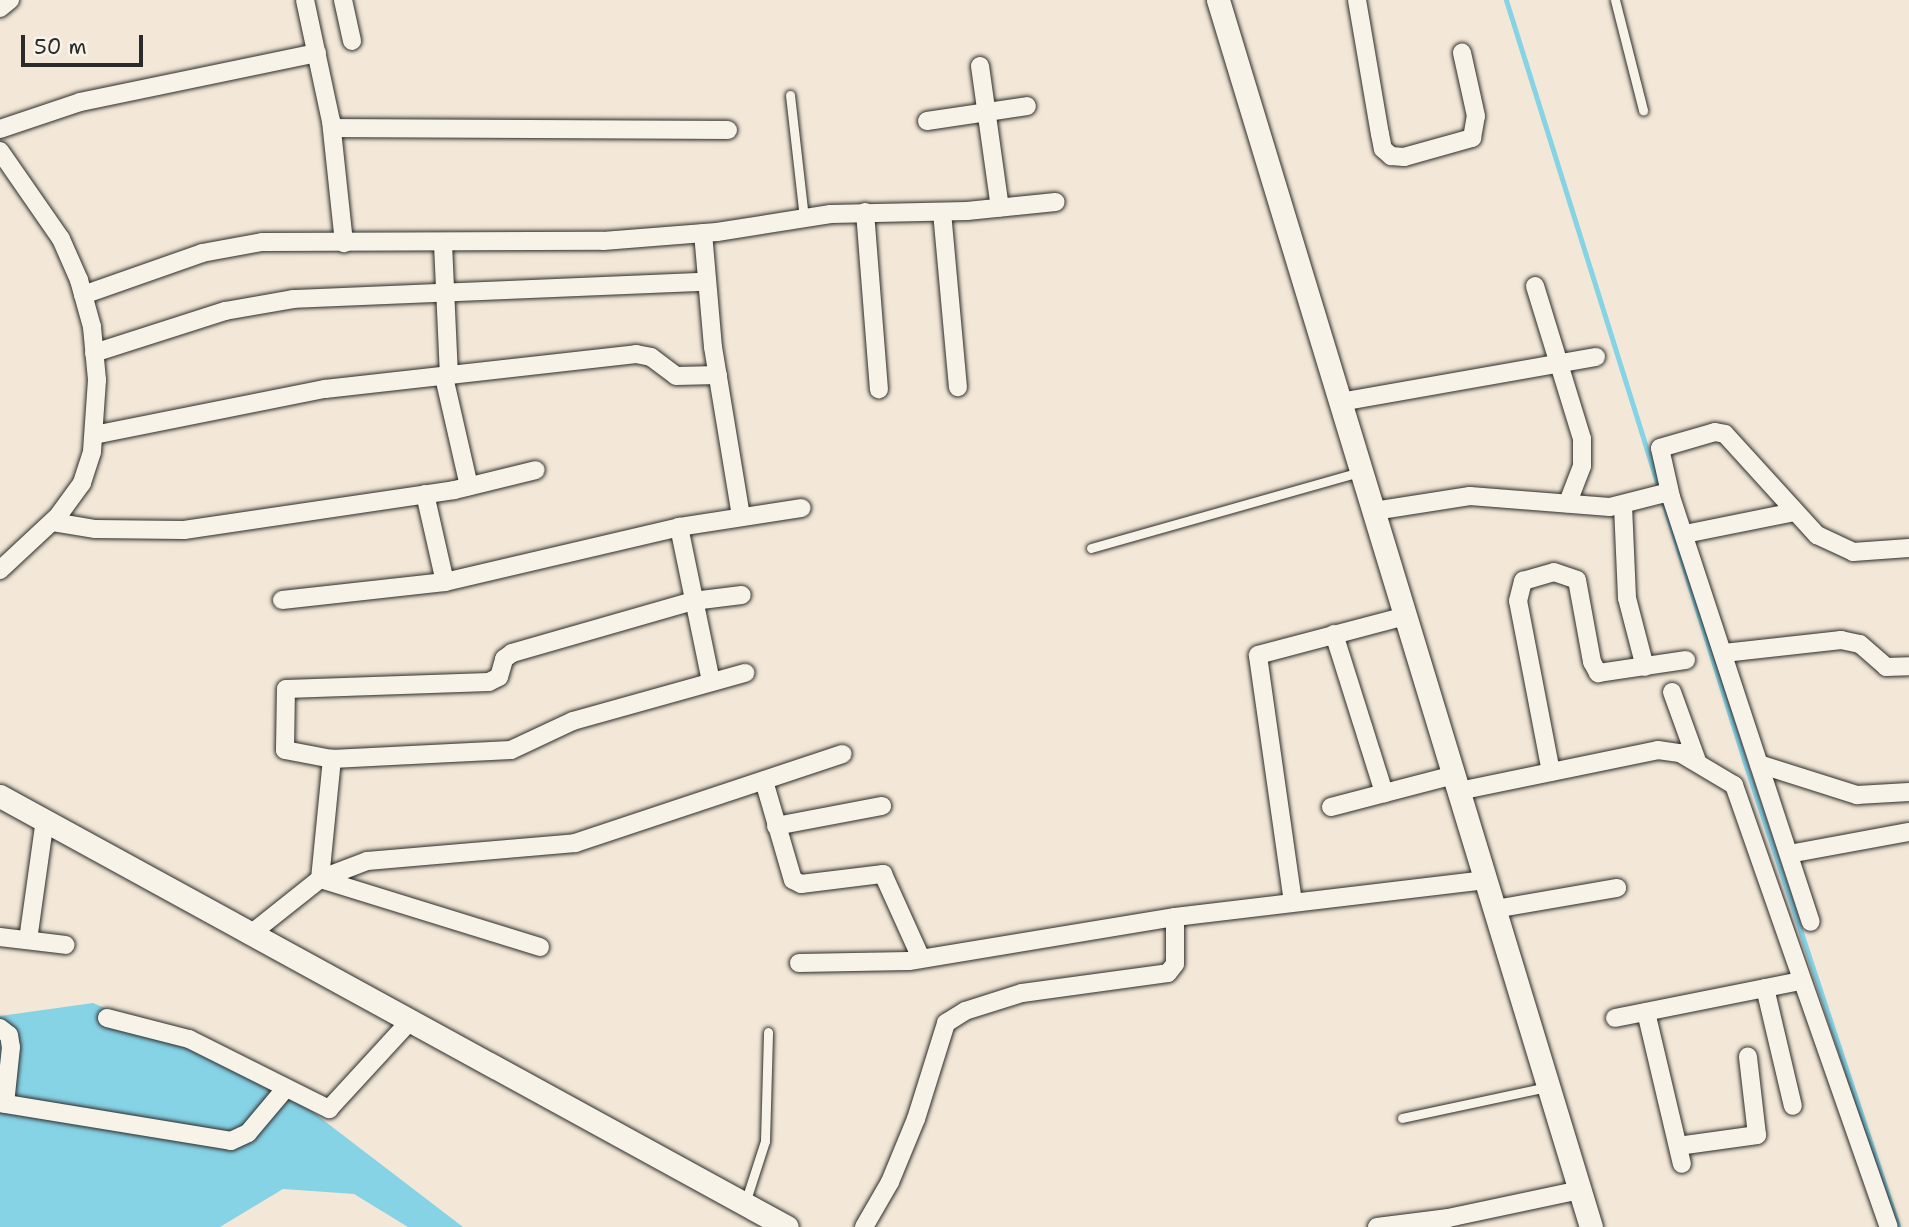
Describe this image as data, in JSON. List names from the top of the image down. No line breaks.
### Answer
{"scale_bar":"50 m"}
